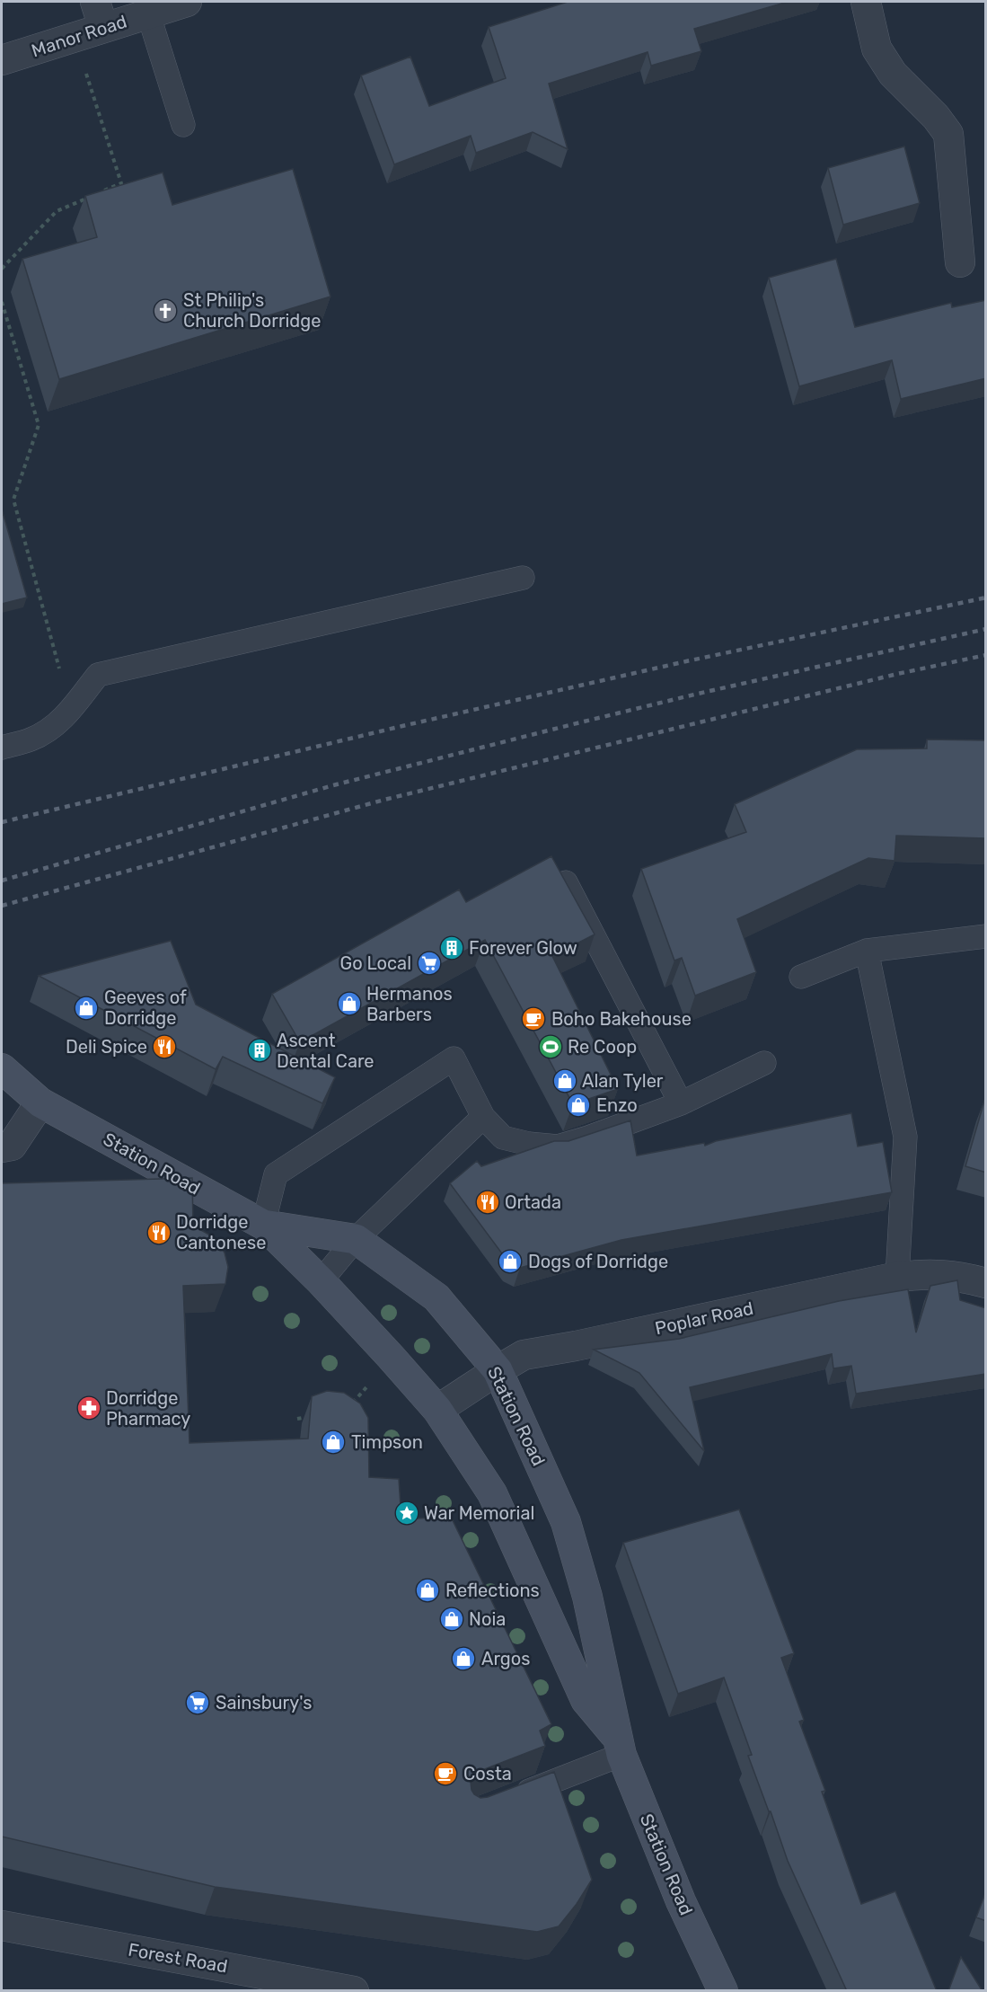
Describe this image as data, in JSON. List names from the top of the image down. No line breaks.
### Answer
{"streets":{"main road":["Station Road"],"street":["Manor Road","Poplar Road","Forest Road"]},"crossings":[["Station Road","Poplar Road"]],"places":{"church":["St Philip's Church Dorridge"],"building":["Forever Glow","Ascent Dental Care"],"supermarket":["Go Local","Sainsbury's"],"shop":["Hermanos Barbers","Geeves of Dorridge","Alan Tyler","Enzo","Dogs of Dorridge","Timpson","Reflections","Noia","Argos"],"cafe":["Boho Bakehouse","Costa"],"restaurant":["Deli Spice","Ortada","Dorridge Cantonese"],"sports":["Re Coop"],"pharmacy":["Dorridge Pharmacy"],"place":["War Memorial"]}}
